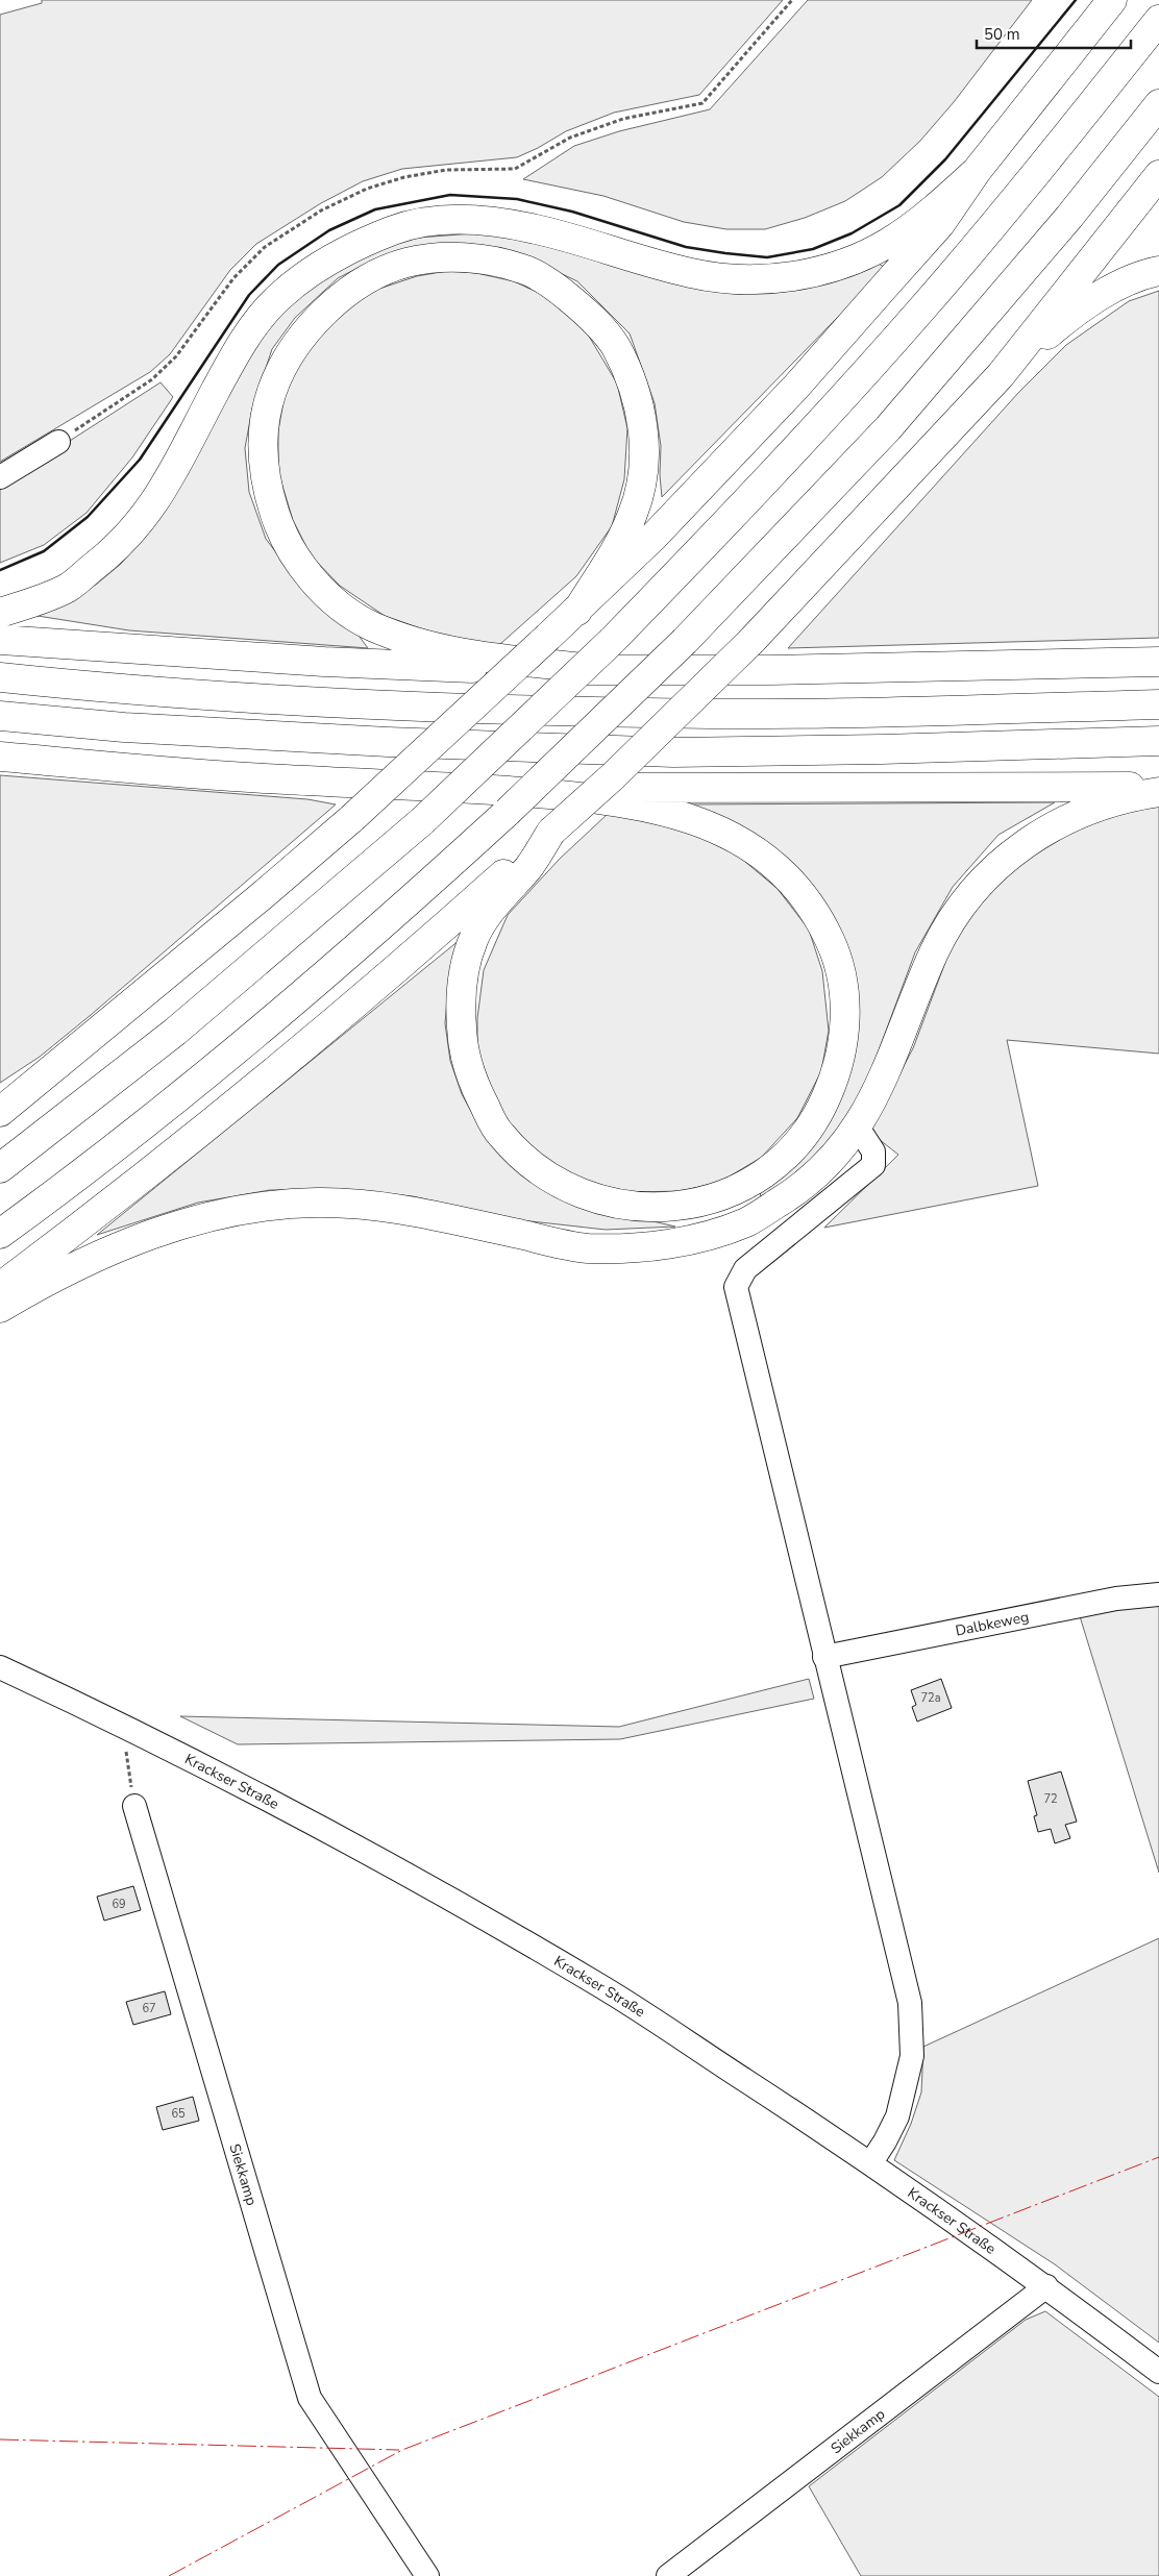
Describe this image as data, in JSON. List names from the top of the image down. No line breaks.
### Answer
{"streets":{"street":["Dalbkeweg","Krackser Straße","Siekkamp"]},"crossings":[["Krackser Straße","Siekkamp"]],"house_numbers":["72a","72","69","67","65"],"scale_bar":"50 m"}
